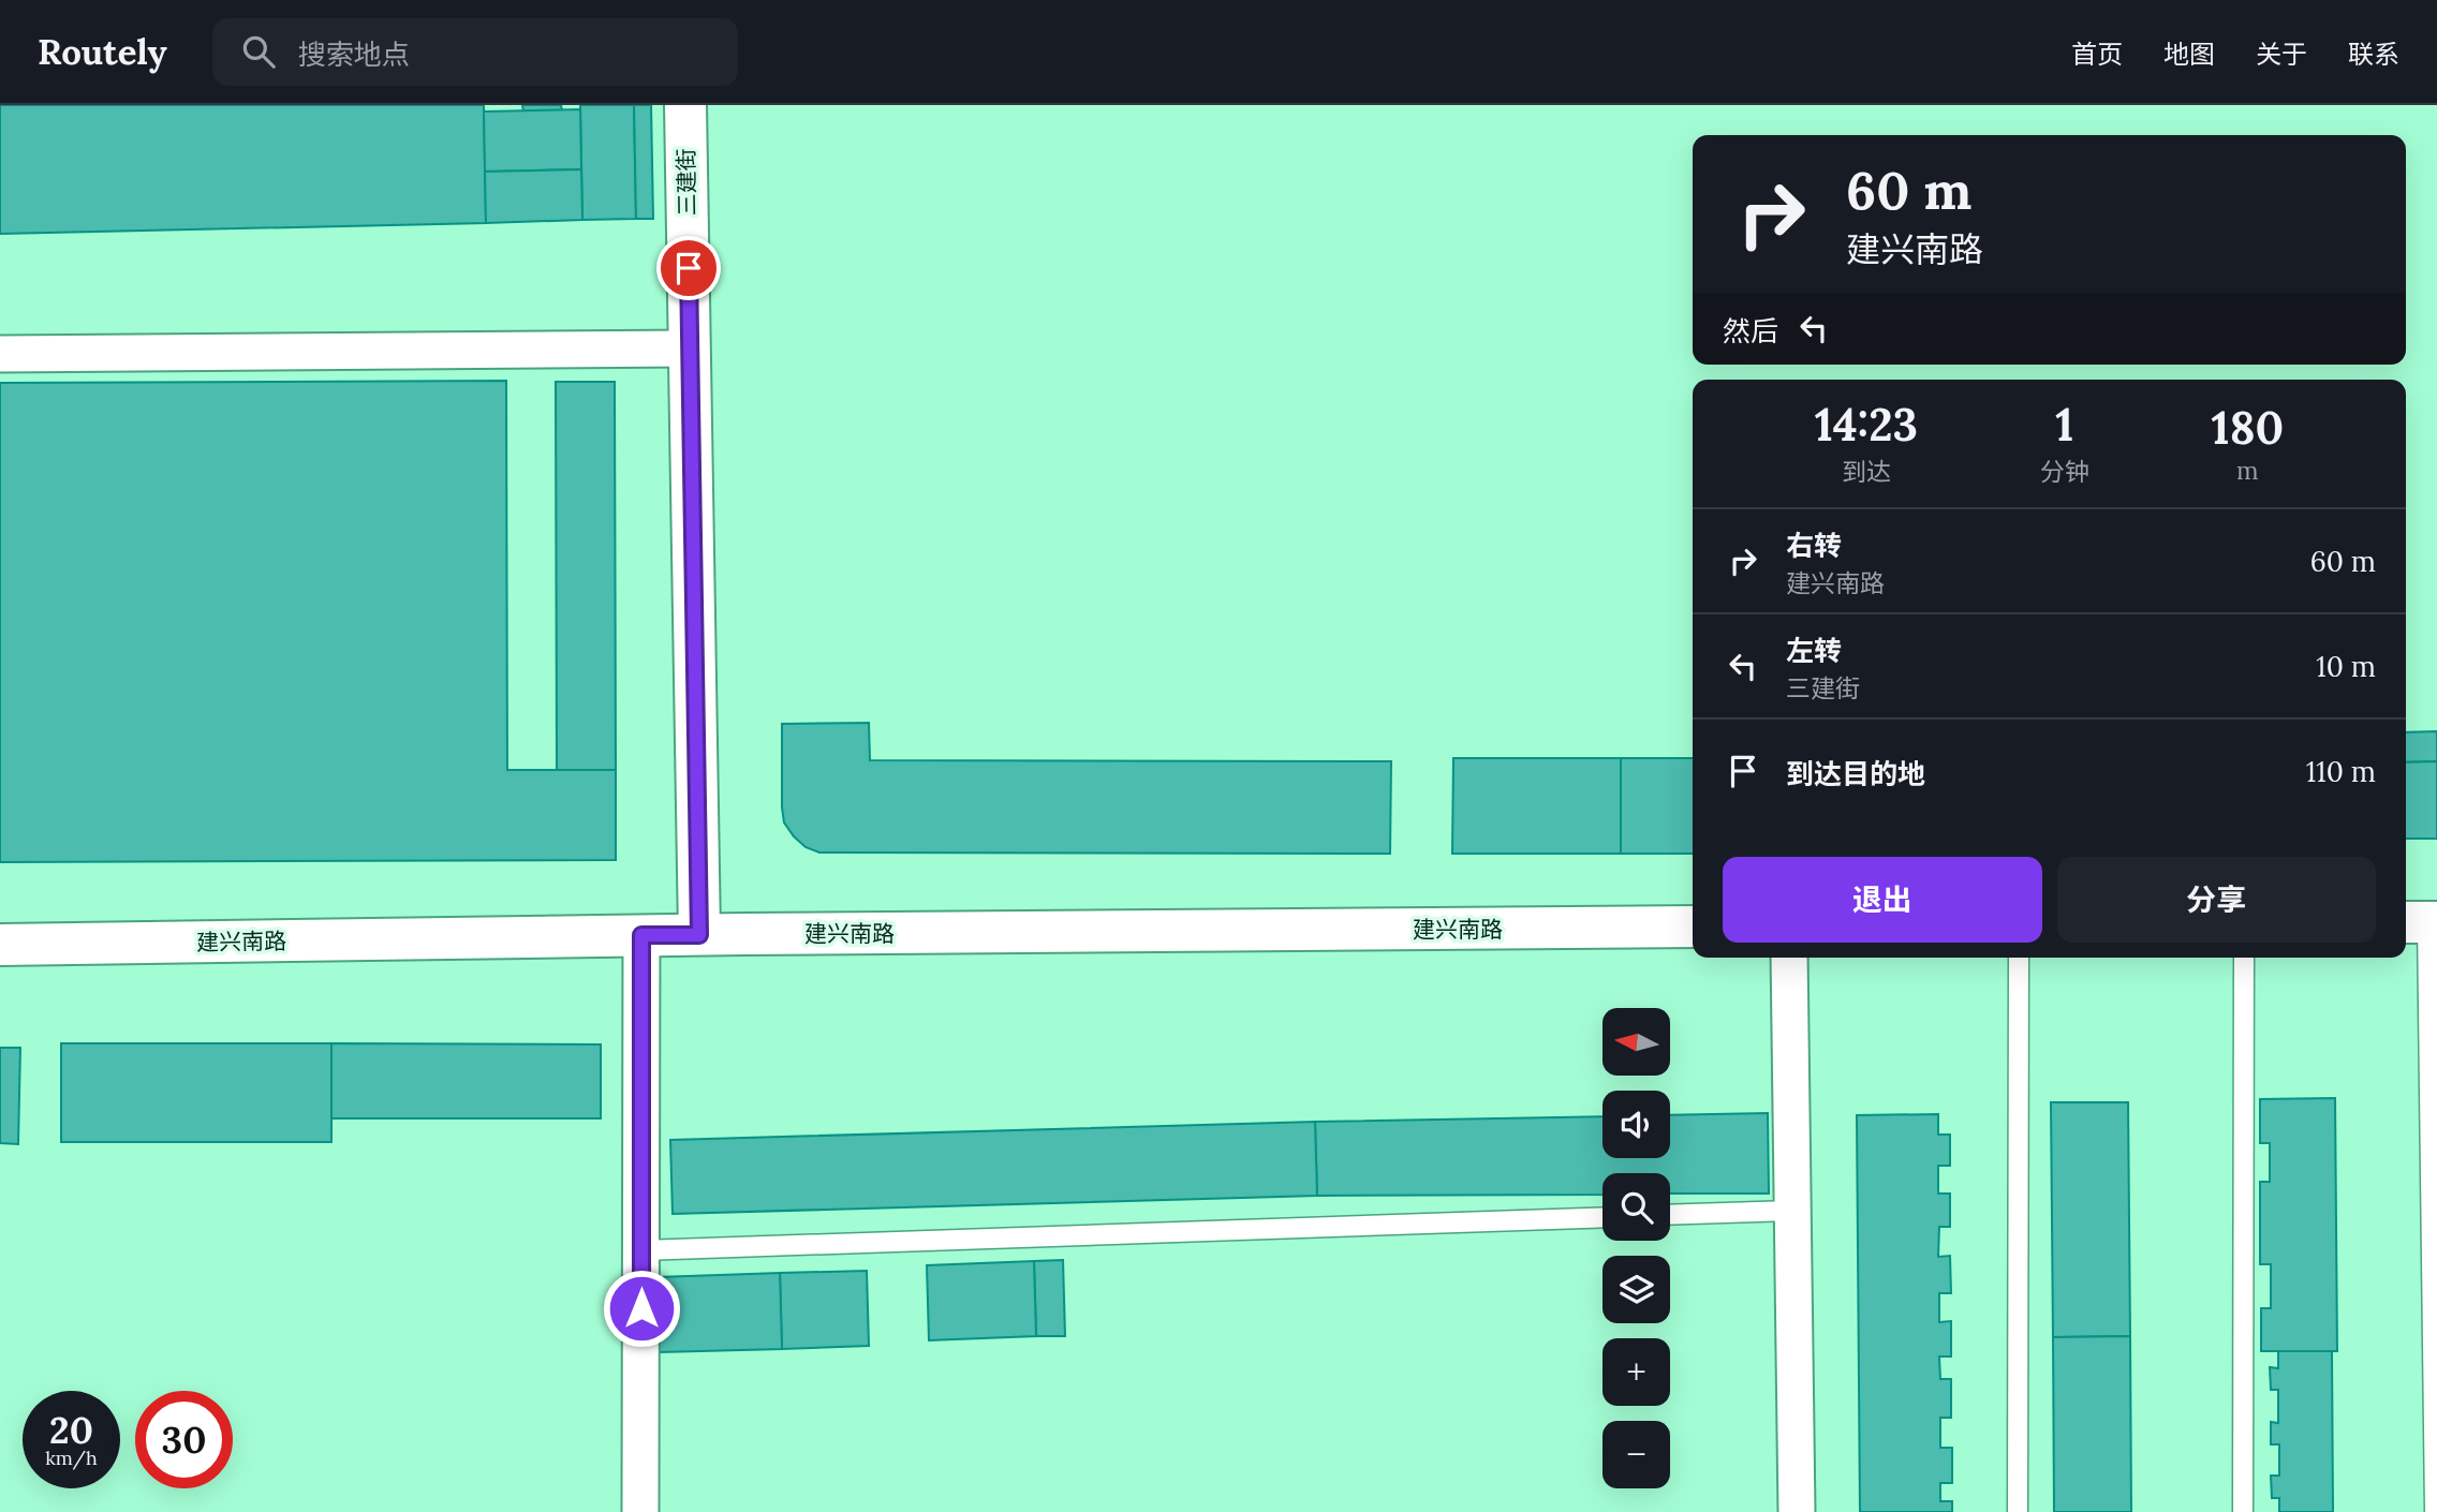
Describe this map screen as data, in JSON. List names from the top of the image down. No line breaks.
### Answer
{"streets":{"street":["三建街","建兴南路"]},"crossings":[["三建街","建兴南路"]],"north":"left","page":{"header":"Routely","search":"搜索地点","nav":["首页","地图","关于","联系"],"turn":["60 m","建兴南路"],"then":"然后","eta":["14:23","到达","1","分钟","180","m"],"list":[{"name":"右转","note":"建兴南路","value":"60 m"},{"name":"左转","note":"三建街","value":"10 m"},{"name":"到达目的地","value":"110 m"}],"buttons":["退出","分享"],"map_buttons":["+","−"],"speed":"20 km/h","limit":"30"}}
